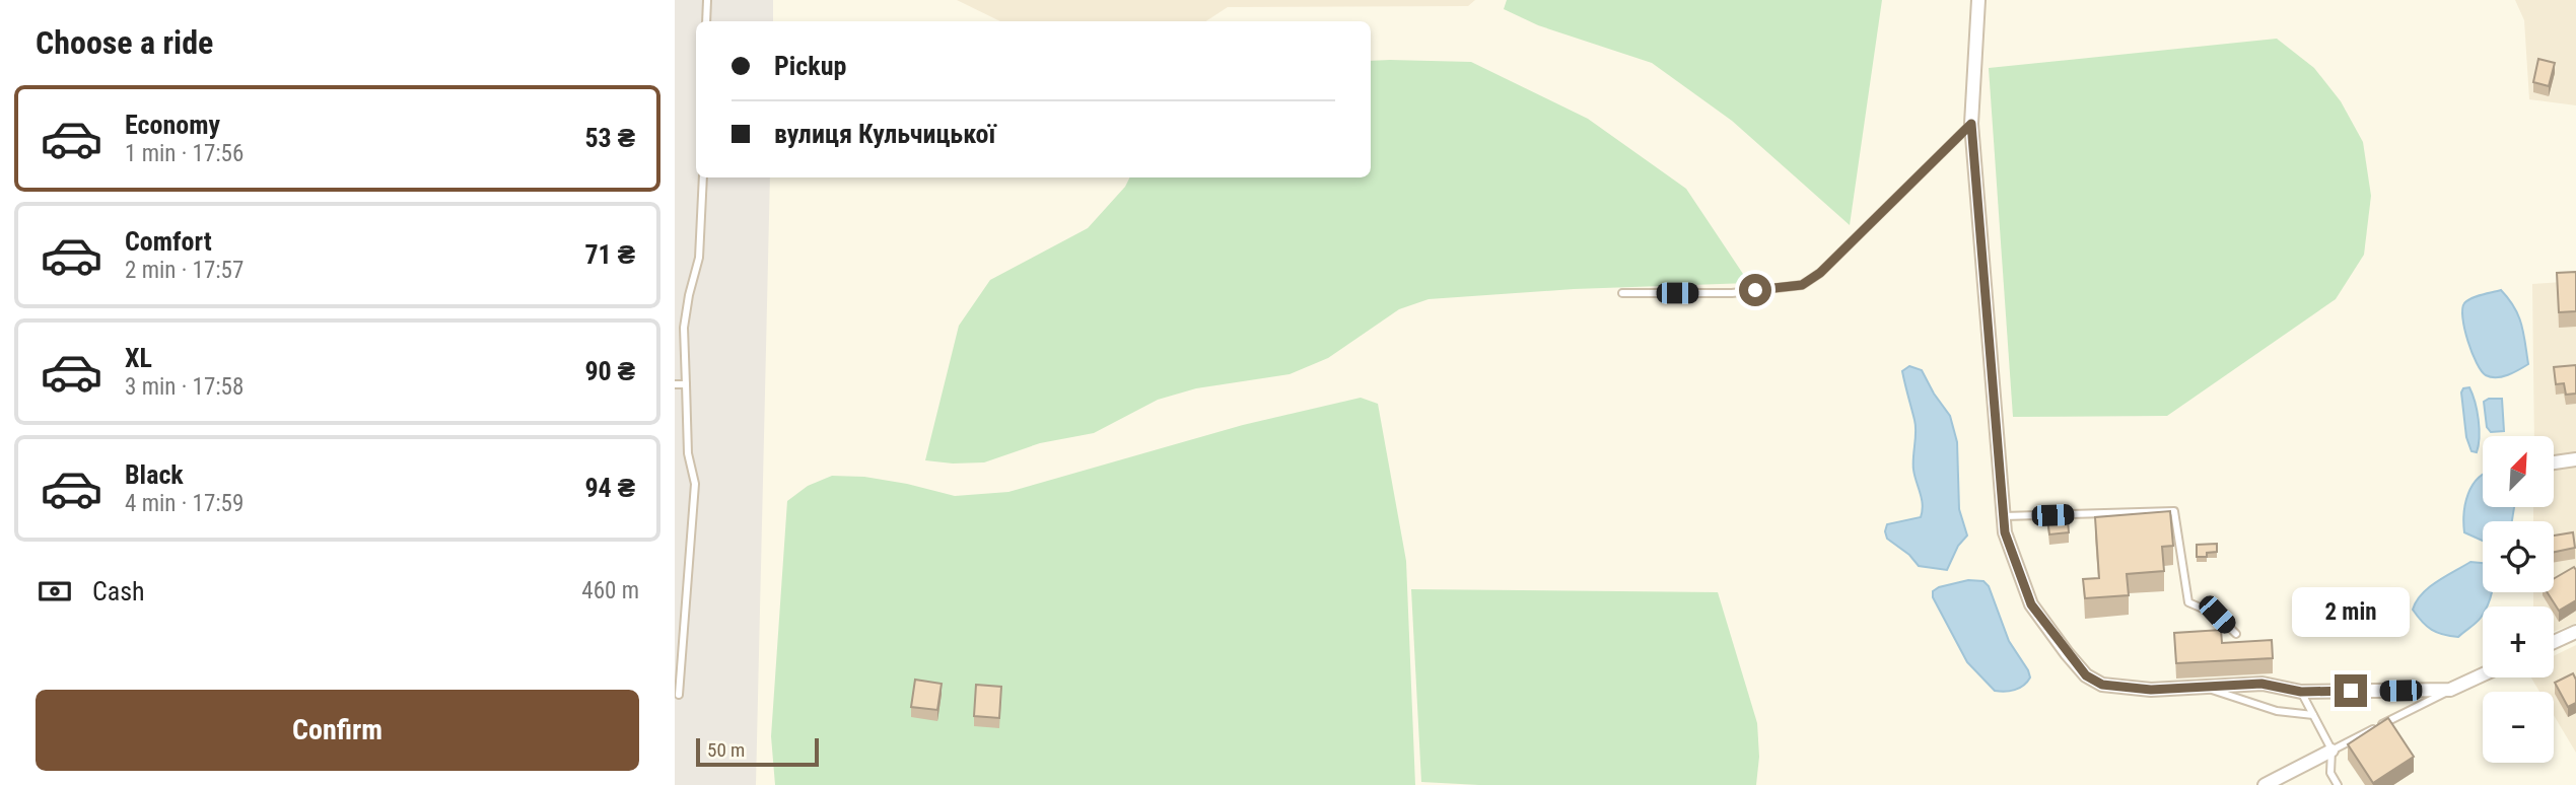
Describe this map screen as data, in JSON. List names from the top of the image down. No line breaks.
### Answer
{"scale_bar":"50 m","north":"top right","page":{"heading":"Choose a ride","banner":["Pickup","вулиця Кульчицької"],"list":[{"name":"Economy","note":"1 min · 17:56","value":"53 ₴"},{"name":"Comfort","note":"2 min · 17:57","value":"71 ₴"},{"name":"XL","note":"3 min · 17:58","value":"90 ₴"},{"name":"Black","note":"4 min · 17:59","value":"94 ₴"}],"map_buttons":["+","−"],"pay":["Cash","460 m"],"bubble":"2 min","buttons":"Confirm","scale":"50 m"}}
